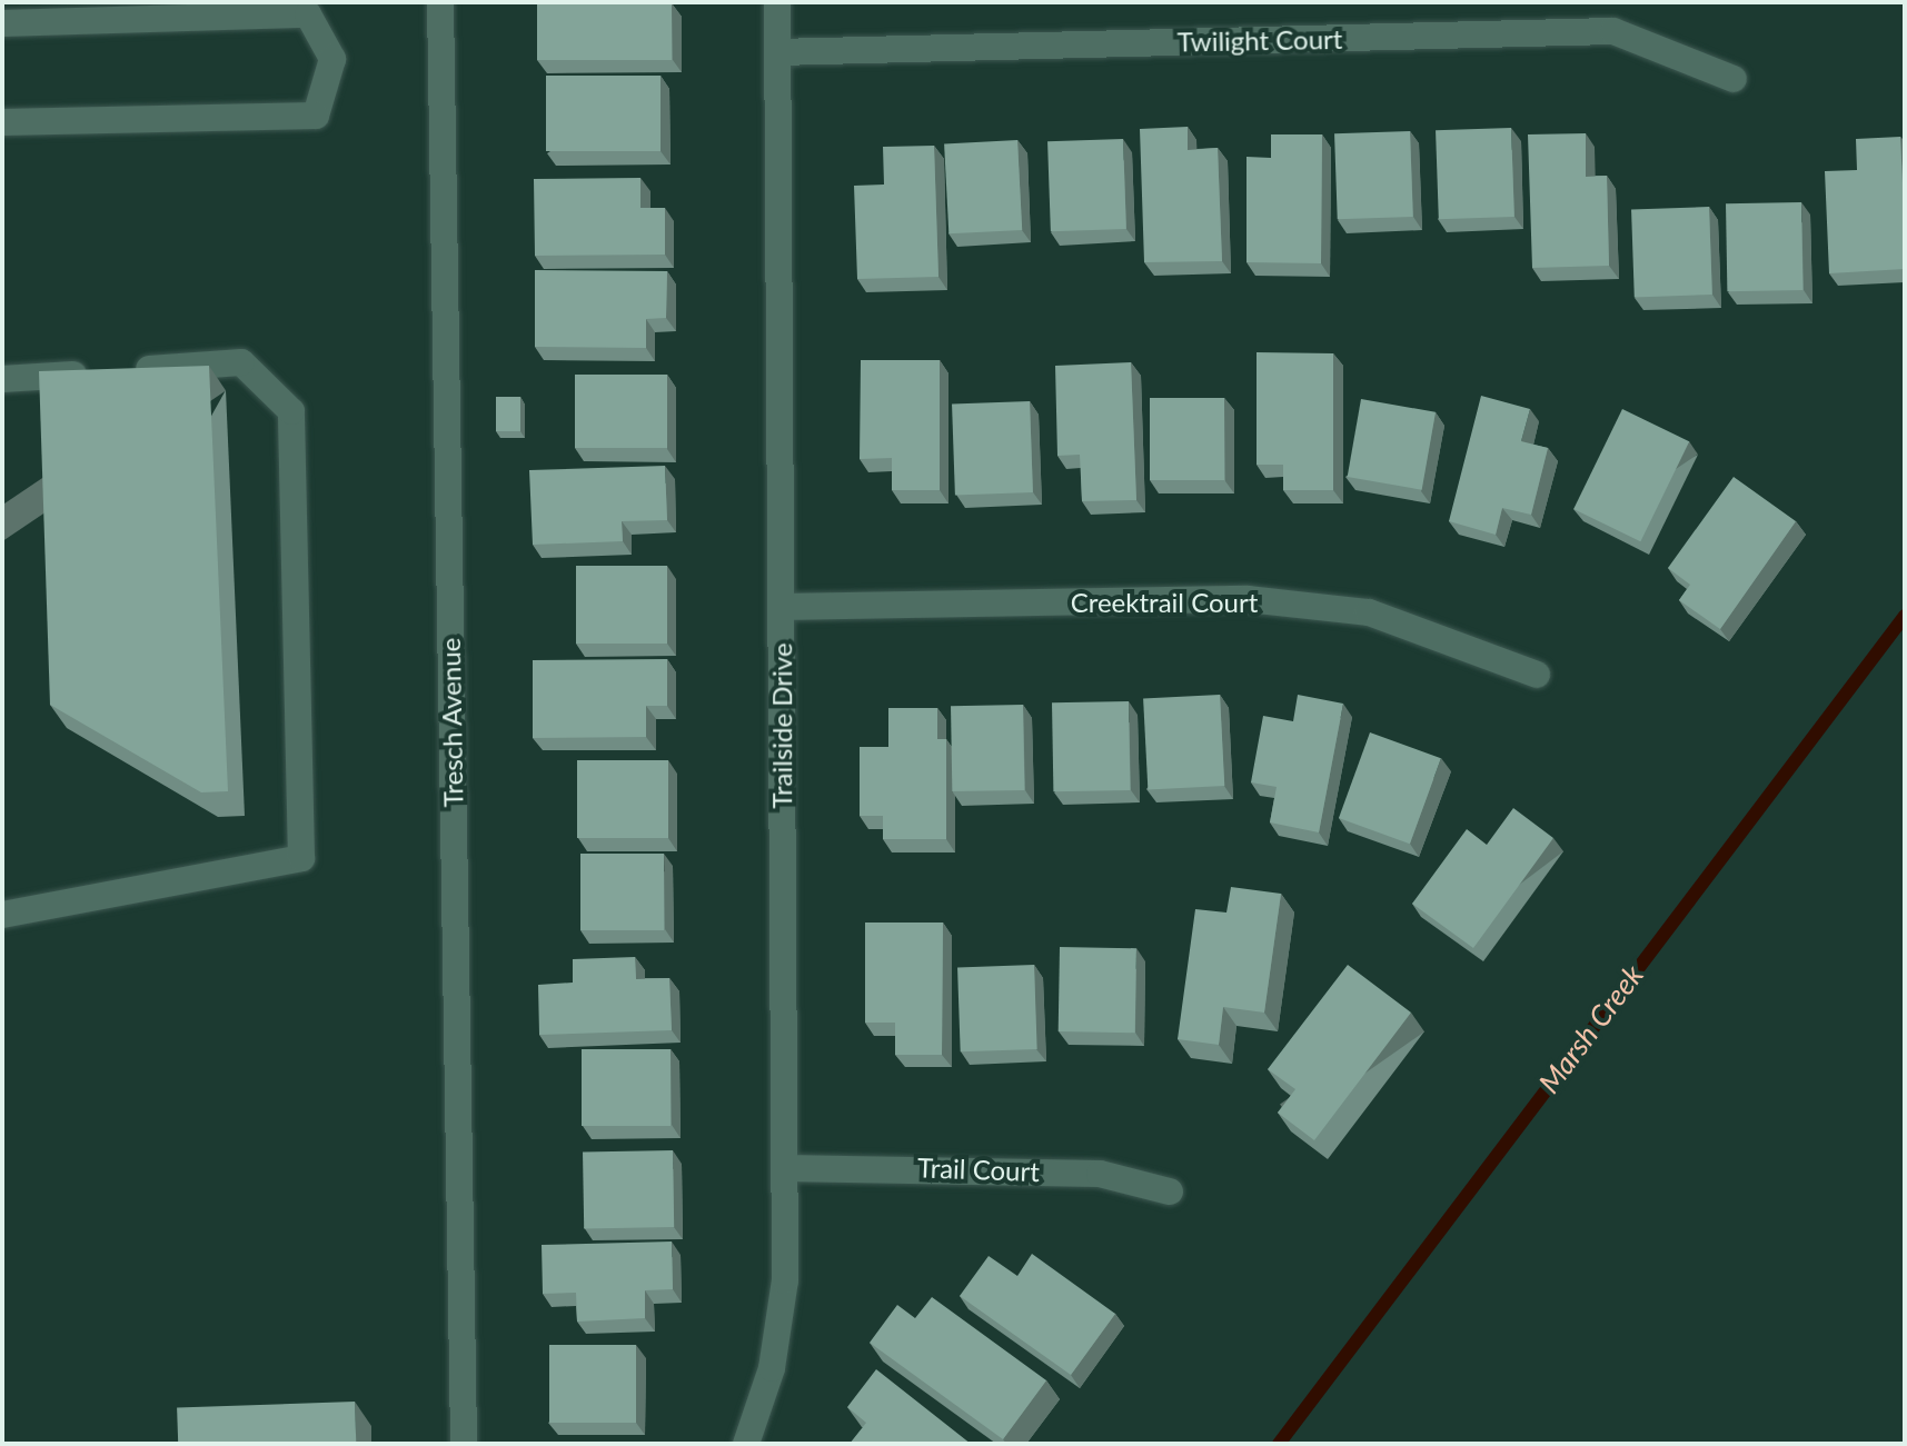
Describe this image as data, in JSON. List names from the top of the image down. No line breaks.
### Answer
{"streets":{"street":["Twilight Court","Creektrail Court","Tresch Avenue","Trailside Drive","Trail Court"]},"crossings":[["Twilight Court","Trailside Drive"],["Creektrail Court","Trailside Drive"],["Trailside Drive","Trail Court"]],"water":["Marsh Creek"]}
